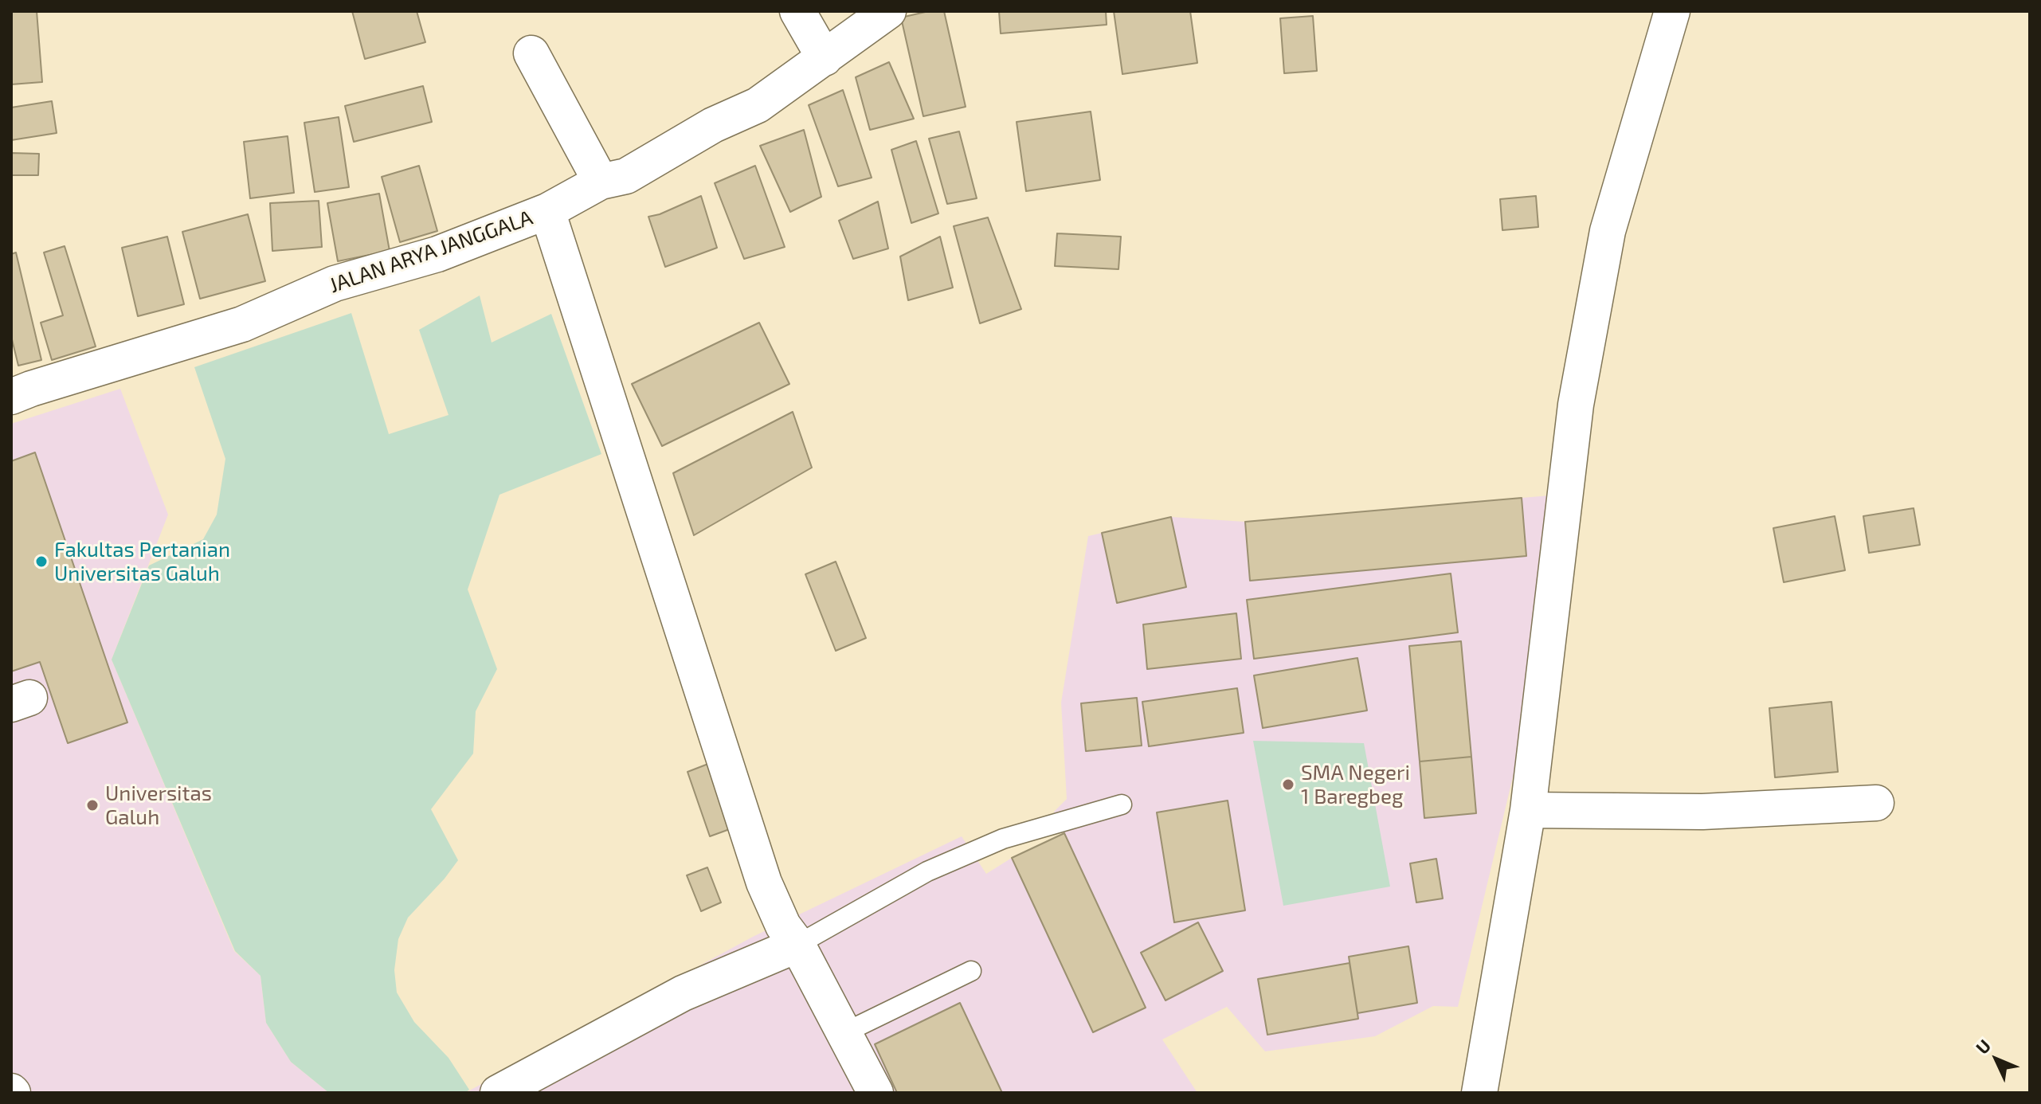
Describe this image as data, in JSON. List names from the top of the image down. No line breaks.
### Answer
{"streets":{"street":["JALAN ARYA JANGGALA"]},"places":["Fakultas Pertanian Universitas Galuh","SMA Negeri 1 Baregbeg","Universitas Galuh"],"north":"top left"}
